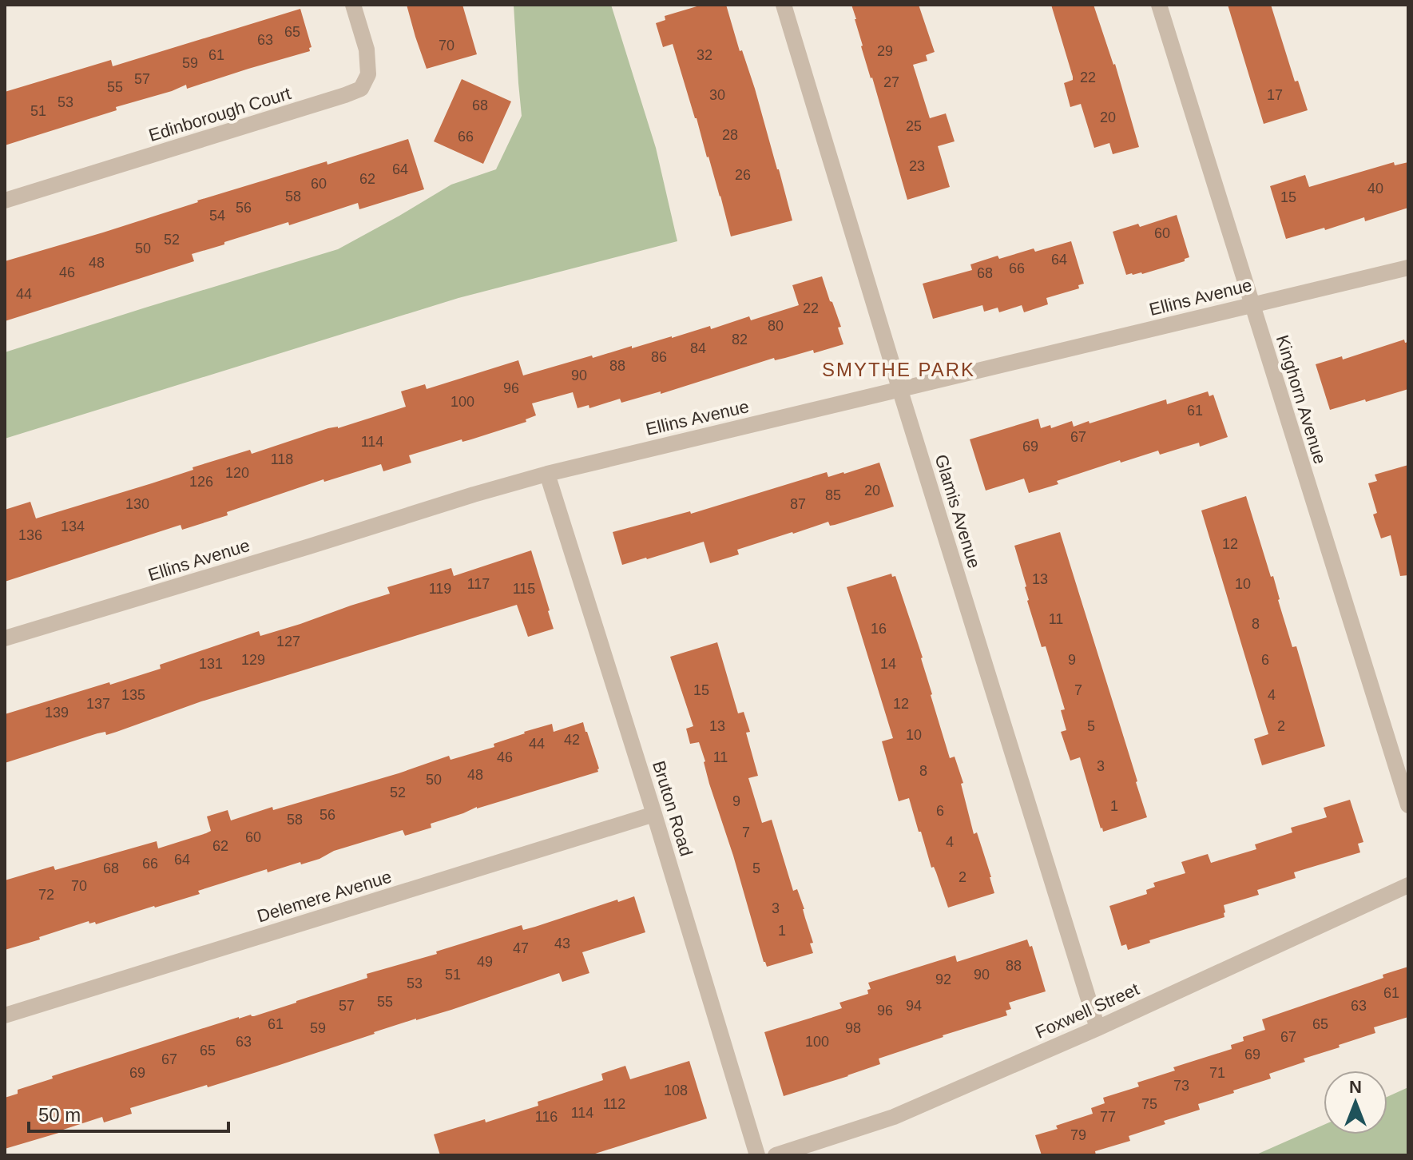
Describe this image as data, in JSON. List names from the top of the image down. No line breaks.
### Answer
{"streets":{"street":["Edinborough Court","Ellins Avenue","Kinghorn Avenue","Glamis Avenue","Bruton Road","Delemere Avenue","Foxwell Street"]},"crossings":[["Ellins Avenue","Kinghorn Avenue"],["Ellins Avenue","Glamis Avenue"],["Ellins Avenue","Bruton Road"],["Glamis Avenue","Foxwell Street"],["Bruton Road","Delemere Avenue"]],"districts":["SMYTHE PARK"],"house_numbers":["65","63","70","29","61","32","59","22","57","27","55","30","17","53","68","51","20","25","28","66","23","64","26","62","60","40","58","15","56","54","60","52","50","64","48","66","46","68","44","22","80","82","84","86","88","90","96","100","61","67","114","69","118","120","126","20","85","130","87","134","136","12","13","117","10","119","115","11","8","16","127","129","9","6","131","14","15","7","135","4","137","12","139","13","5","2","10","42","44","46","11","3","8","48","50","52","9","1","6","56","58","7","60","4","62","64","66","68","5","2","70","72","3","1","43","47","49","88","51","90","92","53","61","55","57","94","63","96","61","65","59","98","67","63","100","65","69","67","69","71","73","108","112","75","114","116","77","79"],"scale_bar":"50 m","north":"top"}
